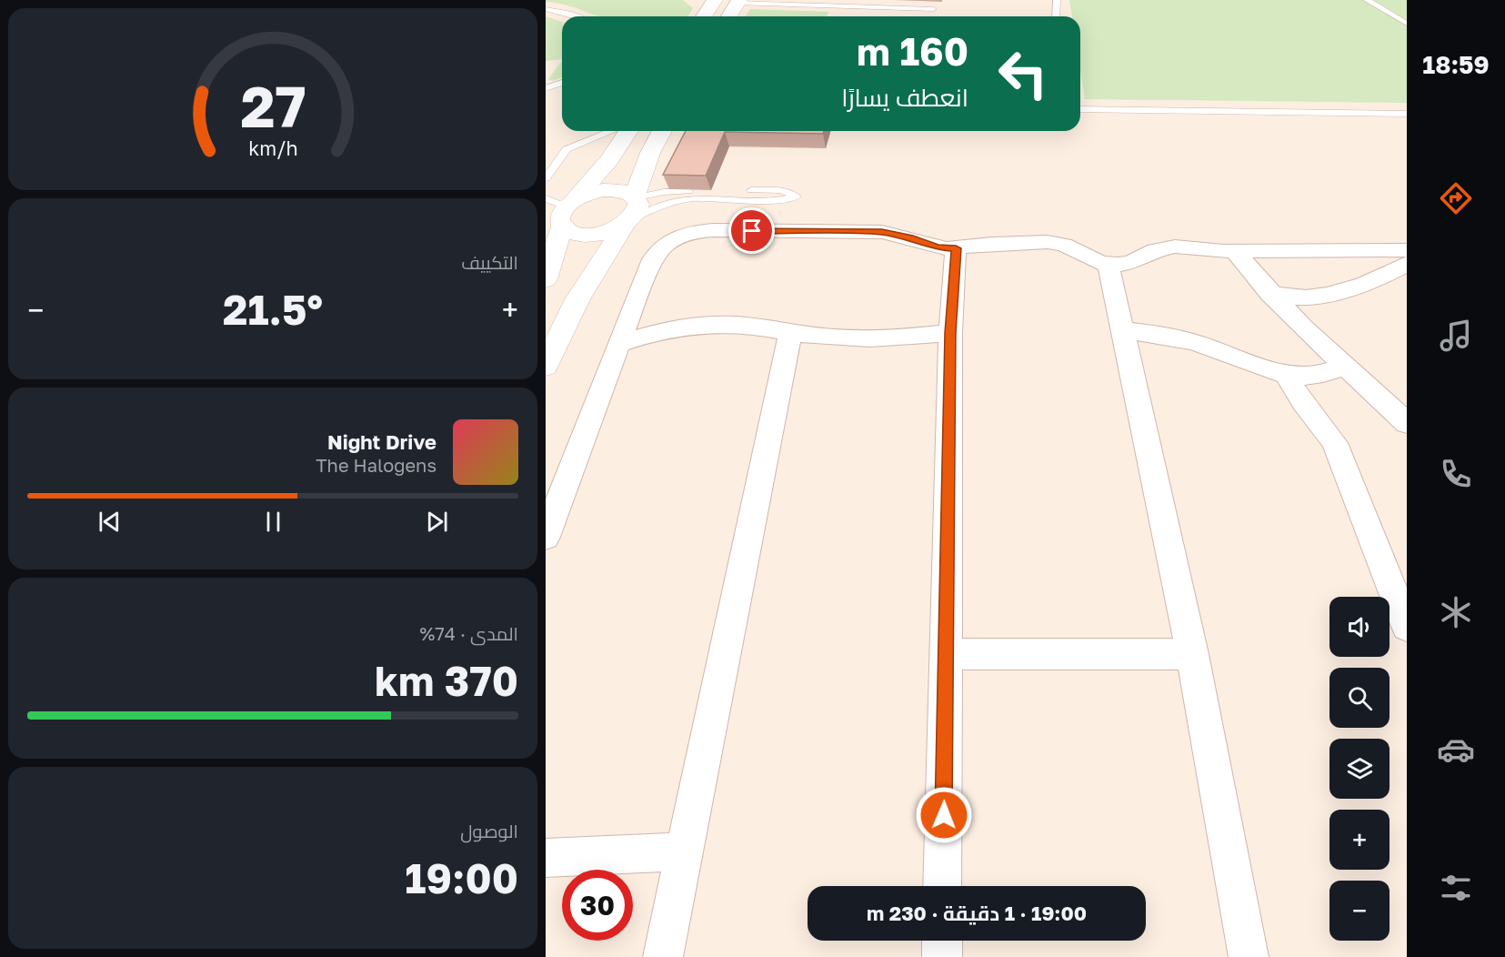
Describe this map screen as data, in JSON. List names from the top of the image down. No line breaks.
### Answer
{"page":{"tabs":"18:59","turn":["160 m","انعطف يسارًا"],"tile":["التكييف",["المدى · 74%","370 km"],["الوصول","19:00"]],"heat":["−","21.5°","+"],"song":["Night Drive","The Halogens"],"map_buttons":["+","−"],"limit":"30","trip":"19:00 · 1 دقيقة · 230 m","gauge":["27","km/h"]}}
